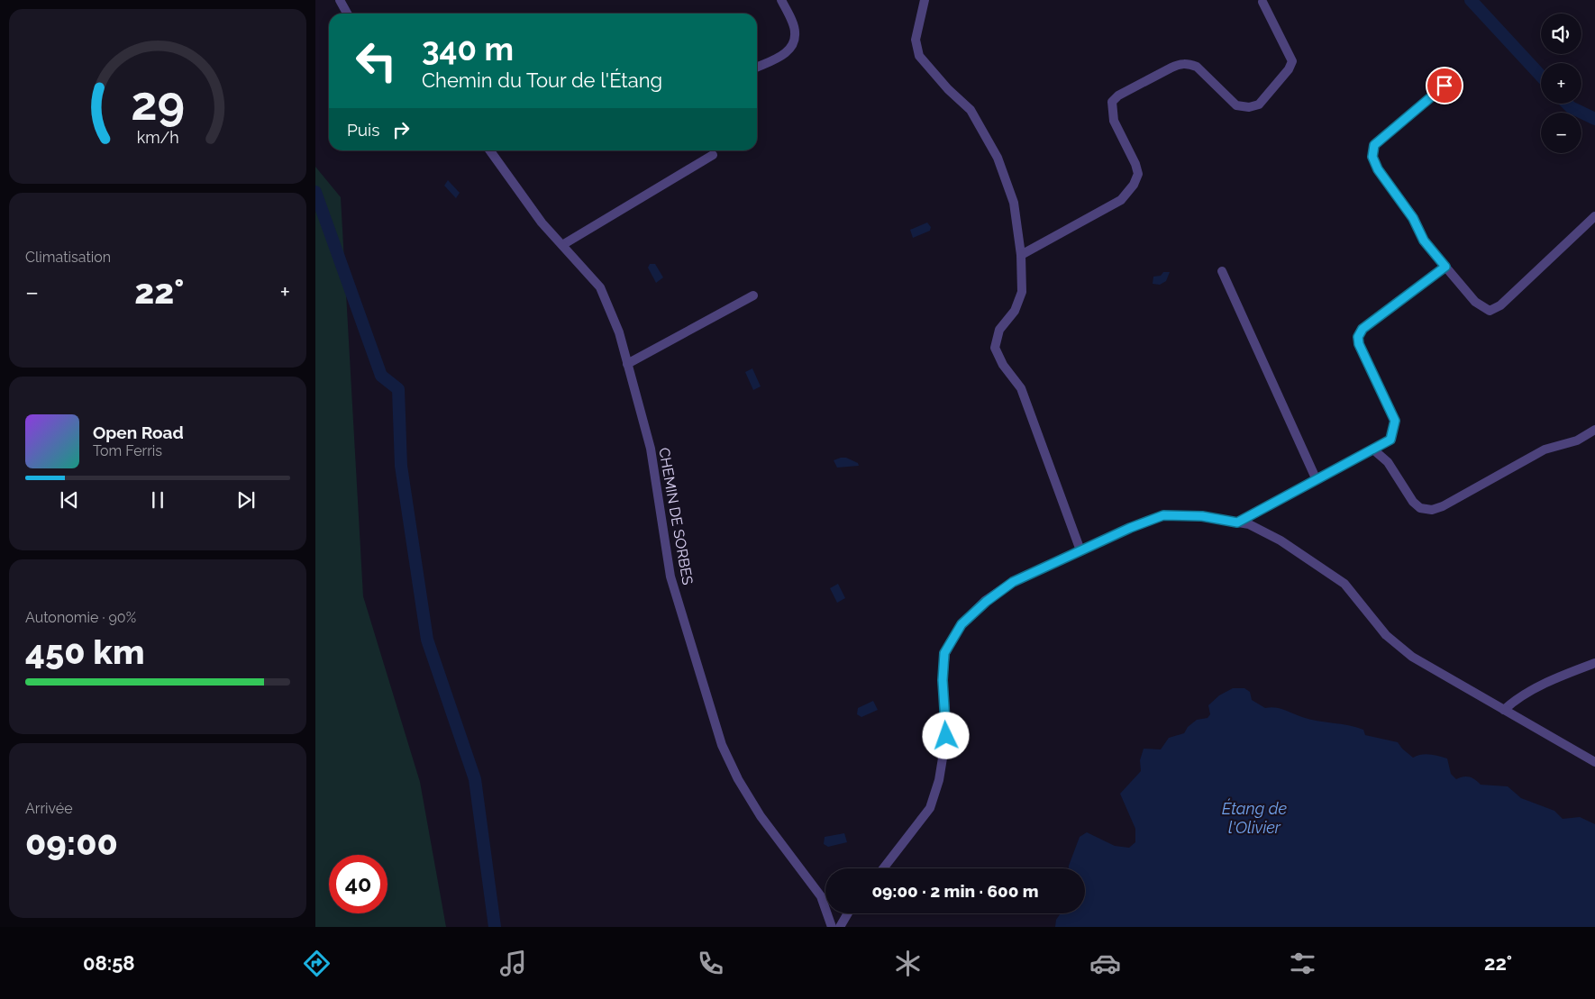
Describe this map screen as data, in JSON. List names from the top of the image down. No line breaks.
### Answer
{"streets":{"street":["CHEMIN DE SORBES"]},"water":["Étang de l'Olivier"],"page":{"map_buttons":["+","−"],"turn":["340 m","Chemin du Tour de l'Étang"],"then":"Puis","tile":["Climatisation",["Autonomie · 90%","450 km"],["Arrivée","09:00"]],"heat":["−","22°","+"],"song":["Open Road","Tom Ferris"],"limit":"40","trip":"09:00 · 2 min · 600 m","tabs":["08:58","22°"],"gauge":["29","km/h"]}}
